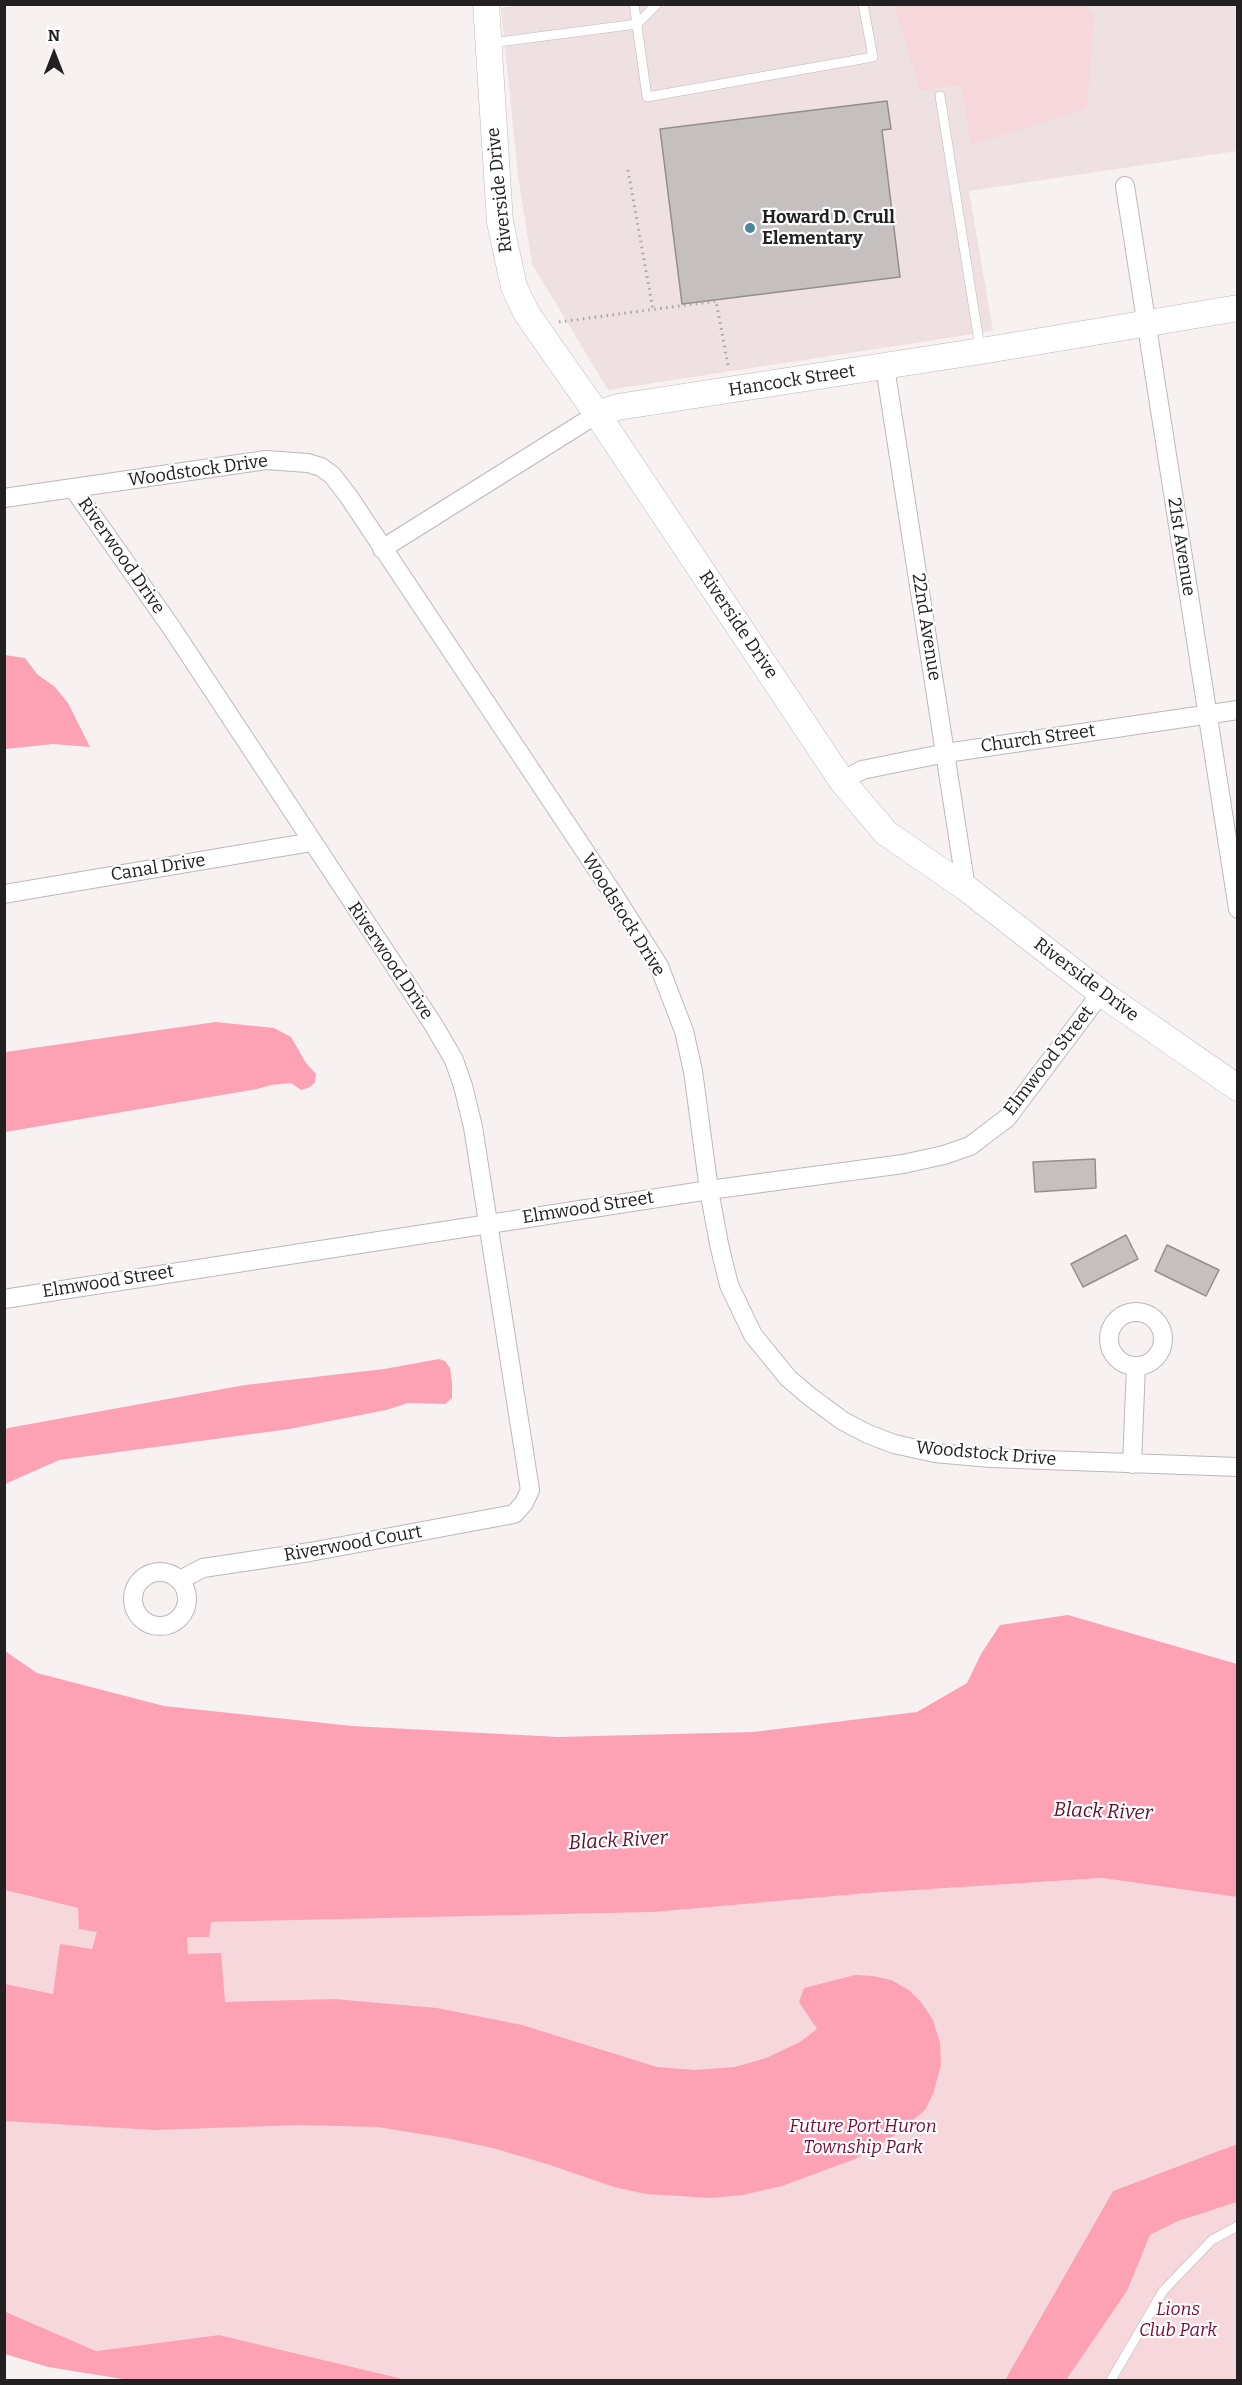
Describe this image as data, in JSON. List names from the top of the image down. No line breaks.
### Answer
{"streets":{"street":["Riverside Drive","Hancock Street","Woodstock Drive","21st Avenue","Riverwood Drive","22nd Avenue","Church Street","Canal Drive","Elmwood Street","Riverwood Court"]},"crossings":[["Riverside Drive","Hancock Street"],["Riverside Drive","22nd Avenue"],["Riverside Drive","Church Street"],["Riverside Drive","Elmwood Street"],["Hancock Street","Woodstock Drive"],["Hancock Street","21st Avenue"],["Hancock Street","22nd Avenue"],["Woodstock Drive","Riverwood Drive"],["Woodstock Drive","Elmwood Street"],["21st Avenue","Church Street"],["Riverwood Drive","Canal Drive"],["Riverwood Drive","Elmwood Street"],["Riverwood Drive","Riverwood Court"],["22nd Avenue","Church Street"]],"water":["Black River"],"parks":["Future Port Huron Township Park","Lions Club Park"],"places":["Howard D. Crull Elementary"],"north":"top"}
